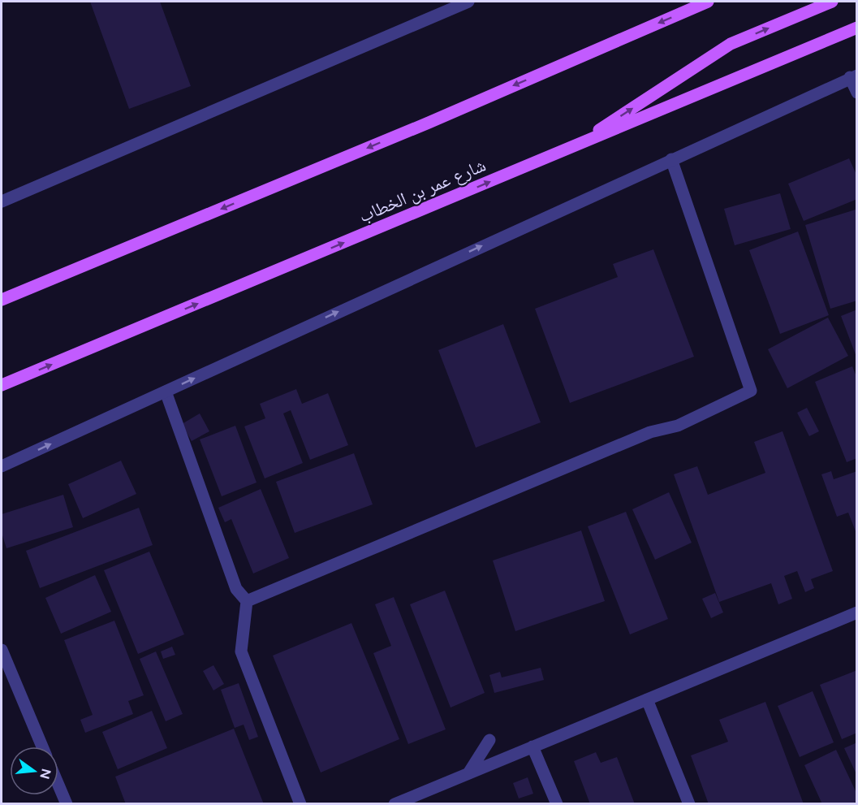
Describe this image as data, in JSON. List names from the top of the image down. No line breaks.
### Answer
{"streets":{"main road":["شارع عمر بن الخطاب"]},"north":"right"}
